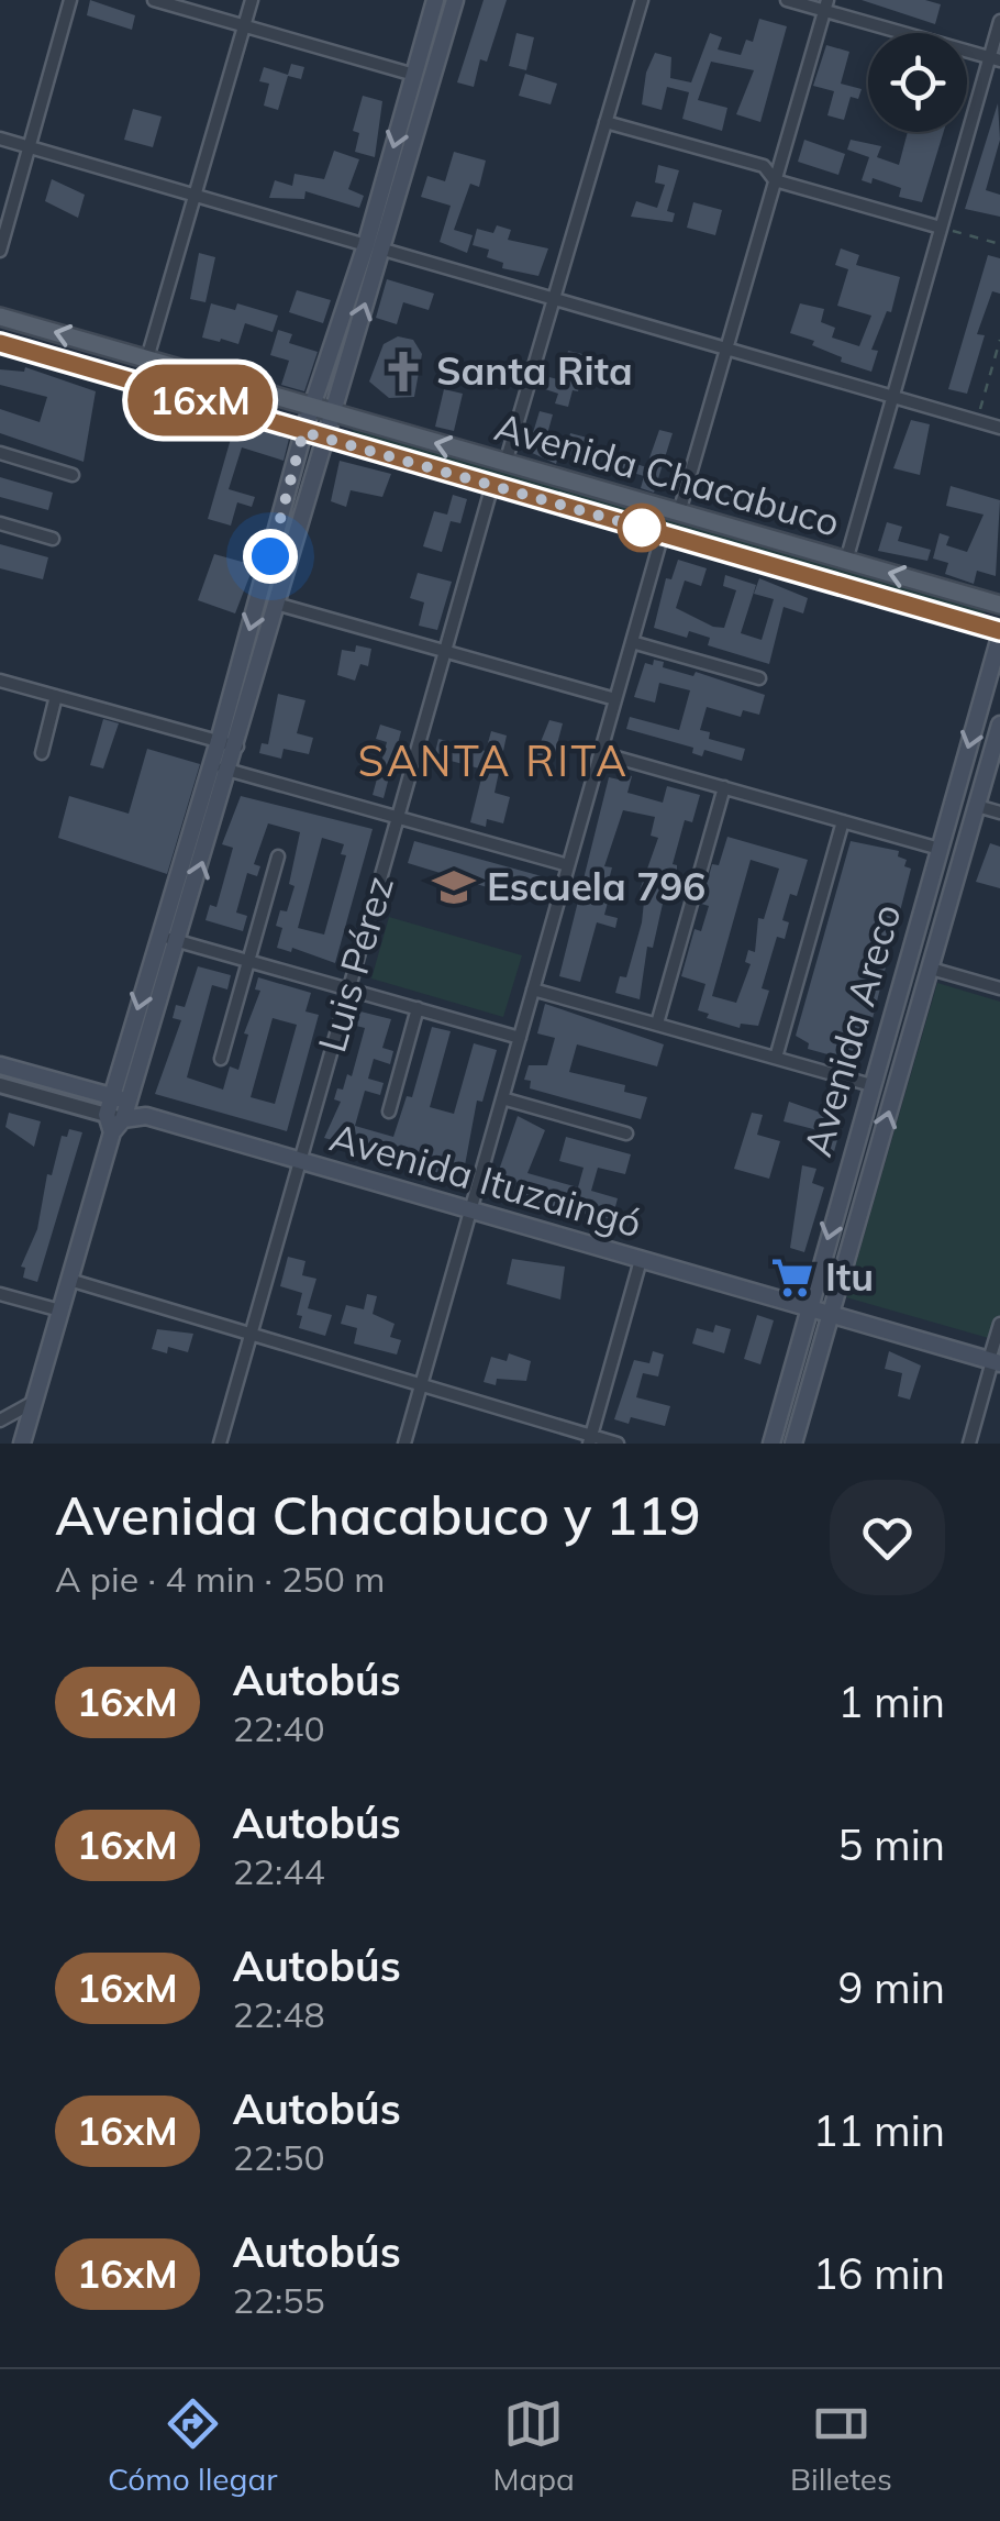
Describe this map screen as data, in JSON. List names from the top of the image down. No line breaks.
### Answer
{"streets":{"main road":["Avenida Chacabuco","Avenida Areco","Avenida Ituzaingó"],"street":["Luis Pérez"]},"crossings":[["Avenida Chacabuco","Luis Pérez"],["Avenida Chacabuco","Avenida Areco"],["Luis Pérez","Avenida Ituzaingó"],["Avenida Areco","Avenida Ituzaingó"]],"districts":["SANTA RITA"],"places":{"church":["Santa Rita"],"school or university":["Escuela 796"],"supermarket":["Itu"]},"lines":["bus line 16xM"],"page":{"on_map":"16xM","heading":["Avenida Chacabuco y 119","A pie · 4 min · 250 m"],"list":[{"mark":"16xM","name":"Autobús","note":"22:40","value":"1 min"},{"mark":"16xM","name":"Autobús","note":"22:44","value":"5 min"},{"mark":"16xM","name":"Autobús","note":"22:48","value":"9 min"},{"mark":"16xM","name":"Autobús","note":"22:50","value":"11 min"},{"mark":"16xM","name":"Autobús","note":"22:55","value":"16 min"}],"tabs":["Cómo llegar","Mapa","Billetes"]}}
